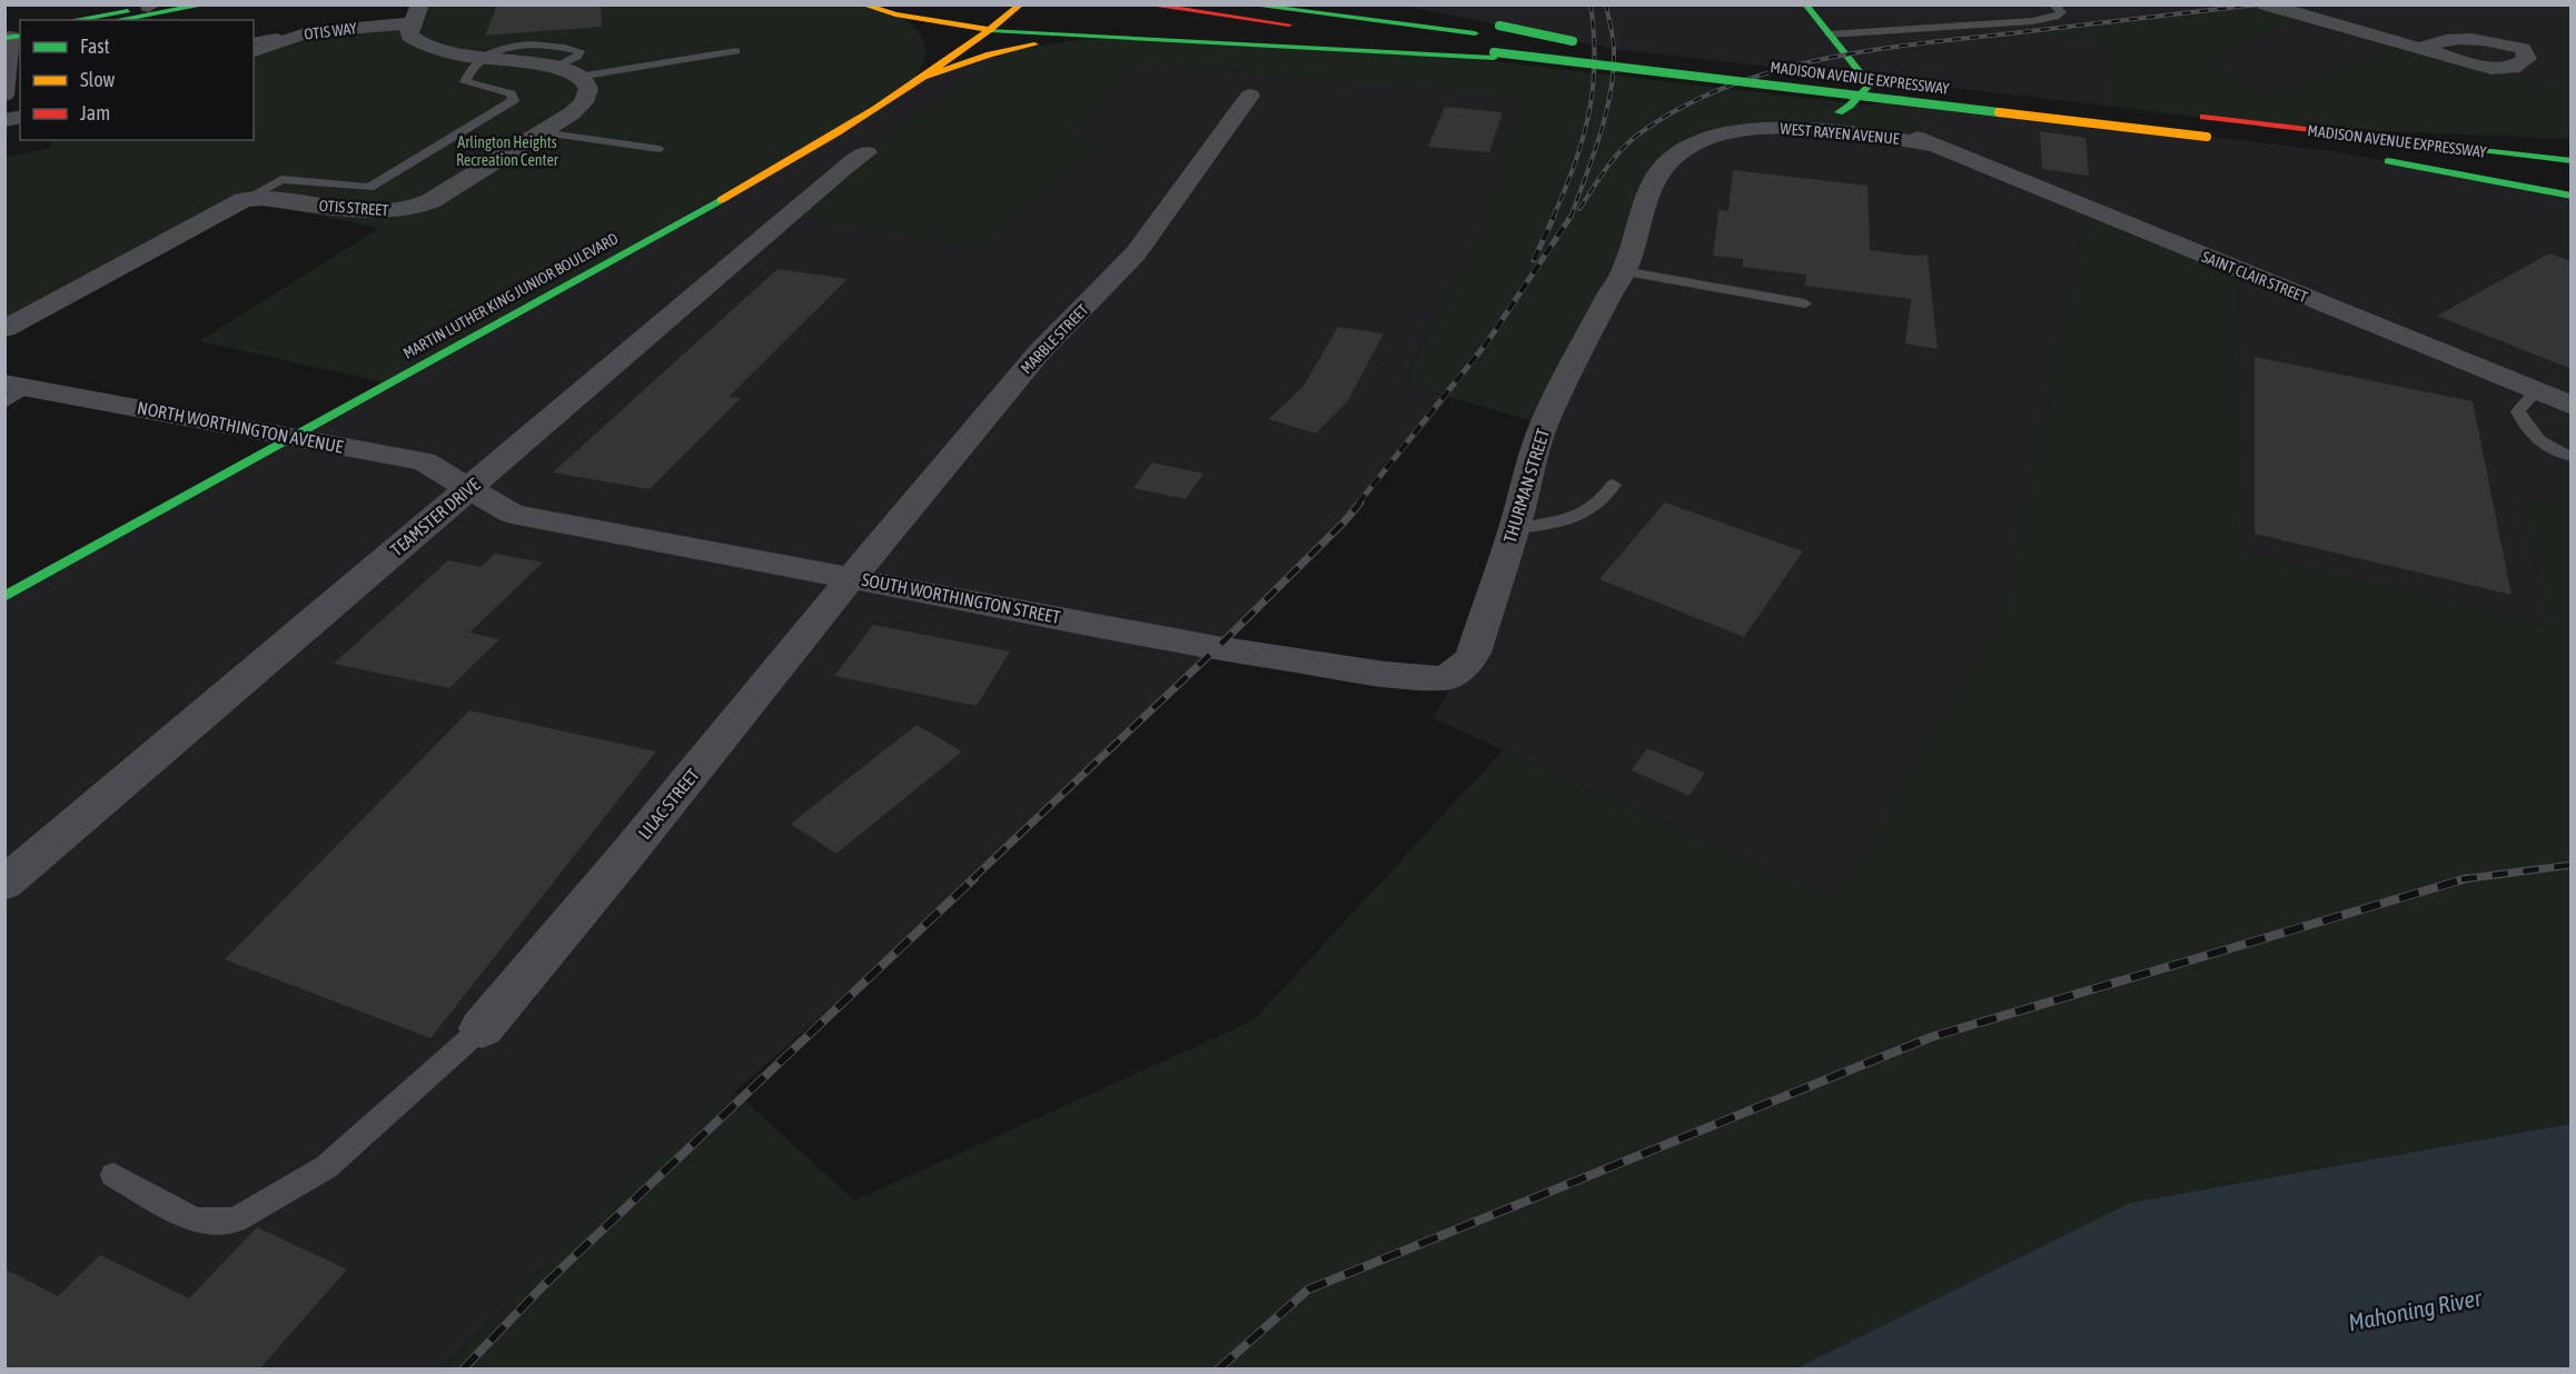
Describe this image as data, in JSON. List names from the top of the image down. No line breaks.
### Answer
{"streets":{"main road":["MADISON AVENUE EXPRESSWAY","WEST RAYEN AVENUE","MARTIN LUTHER KING JUNIOR BOULEVARD"],"street":["OTIS WAY","OTIS STREET","SAINT CLAIR STREET","MARBLE STREET","NORTH WORTHINGTON AVENUE","THURMAN STREET","TEAMSTER DRIVE","SOUTH WORTHINGTON STREET","LILAC STREET"]},"crossings":[["MADISON AVENUE EXPRESSWAY","WEST RAYEN AVENUE"],["MADISON AVENUE EXPRESSWAY","SAINT CLAIR STREET"],["WEST RAYEN AVENUE","SAINT CLAIR STREET"],["WEST RAYEN AVENUE","THURMAN STREET"],["MARTIN LUTHER KING JUNIOR BOULEVARD","NORTH WORTHINGTON AVENUE"],["MARBLE STREET","SOUTH WORTHINGTON STREET"],["MARBLE STREET","LILAC STREET"],["NORTH WORTHINGTON AVENUE","TEAMSTER DRIVE"],["NORTH WORTHINGTON AVENUE","SOUTH WORTHINGTON STREET"],["THURMAN STREET","SOUTH WORTHINGTON STREET"],["TEAMSTER DRIVE","SOUTH WORTHINGTON STREET"],["SOUTH WORTHINGTON STREET","LILAC STREET"]],"water":["Mahoning River"],"parks":["Arlington Heights Recreation Center"],"legend":["Fast","Slow","Jam"]}
